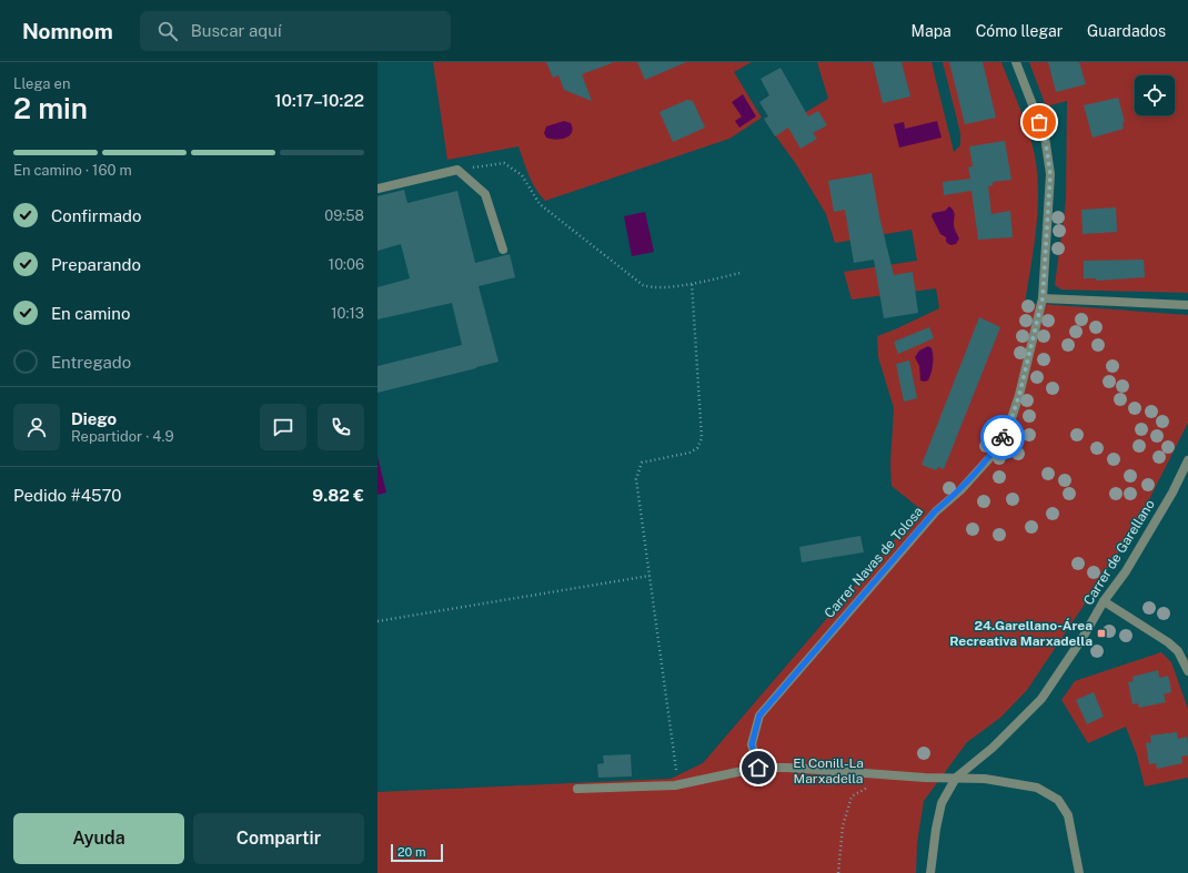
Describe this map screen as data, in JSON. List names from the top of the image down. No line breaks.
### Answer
{"streets":{"street":["Carrer de Garellano","Carrer Navas de Tolosa"]},"parks":["El Conill-La Marxadella"],"places":{"transit":["24.Garellano-Área Recreativa Marxadella"]},"scale_bar":"20 m","page":{"header":"Nomnom","search":"Buscar aquí","nav":["Mapa","Cómo llegar","Guardados"],"heading":["2 min","Llega en","10:17–10:22"],"panel":["Diego","Repartidor · 4.9","Pedido #4570","9.82 €"],"bar":"En camino · 160 m","list":[["Confirmado","09:58"],["Preparando","10:06"],["En camino","10:13"],"Entregado"],"buttons":["Ayuda","Compartir"],"scale":"20 m"}}
